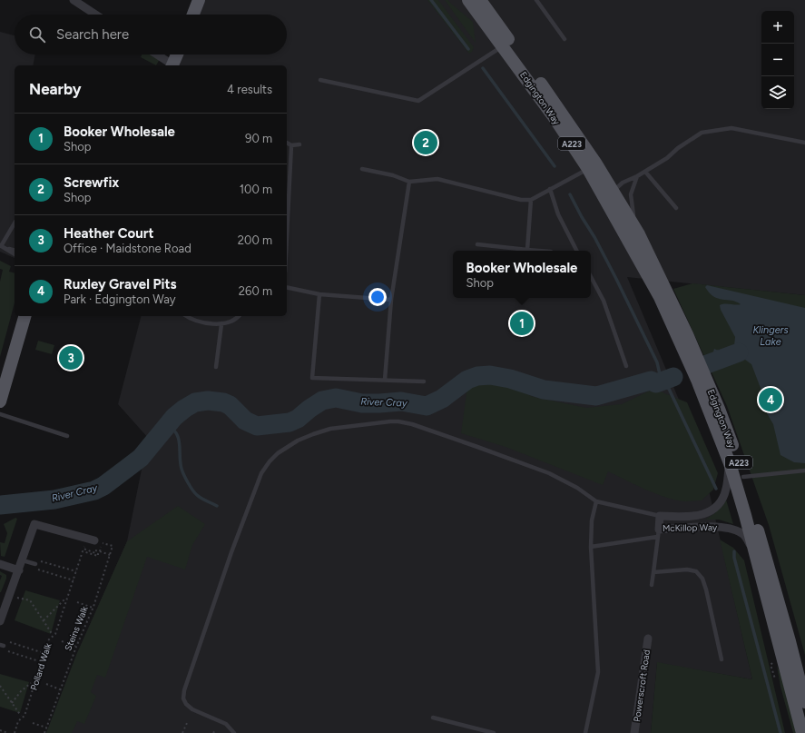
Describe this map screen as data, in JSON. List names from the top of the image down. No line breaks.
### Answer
{"streets":{"main road":["Edgington Way","A223"],"street":["McKillop Way","Powerscroft Road"],"path":["Steins Walk","Pollard Walk"]},"crossings":[["Edgington Way","A223"],["Edgington Way","McKillop Way"]],"water":["Klingers Lake","River Cray"],"page":{"map_buttons":["+","−"],"search":"Search here","heading":["Nearby","4 results"],"list":[{"mark":"1","name":"Booker Wholesale","note":"Shop","value":"90 m"},{"mark":"2","name":"Screwfix","note":"Shop","value":"100 m"},{"mark":"3","name":"Heather Court","note":"Office · Maidstone Road","value":"200 m"},{"mark":"4","name":"Ruxley Gravel Pits","note":"Park · Edgington Way","value":"260 m"}],"pins":["2","1","3","4"],"popup":["Booker Wholesale","Shop"]}}
